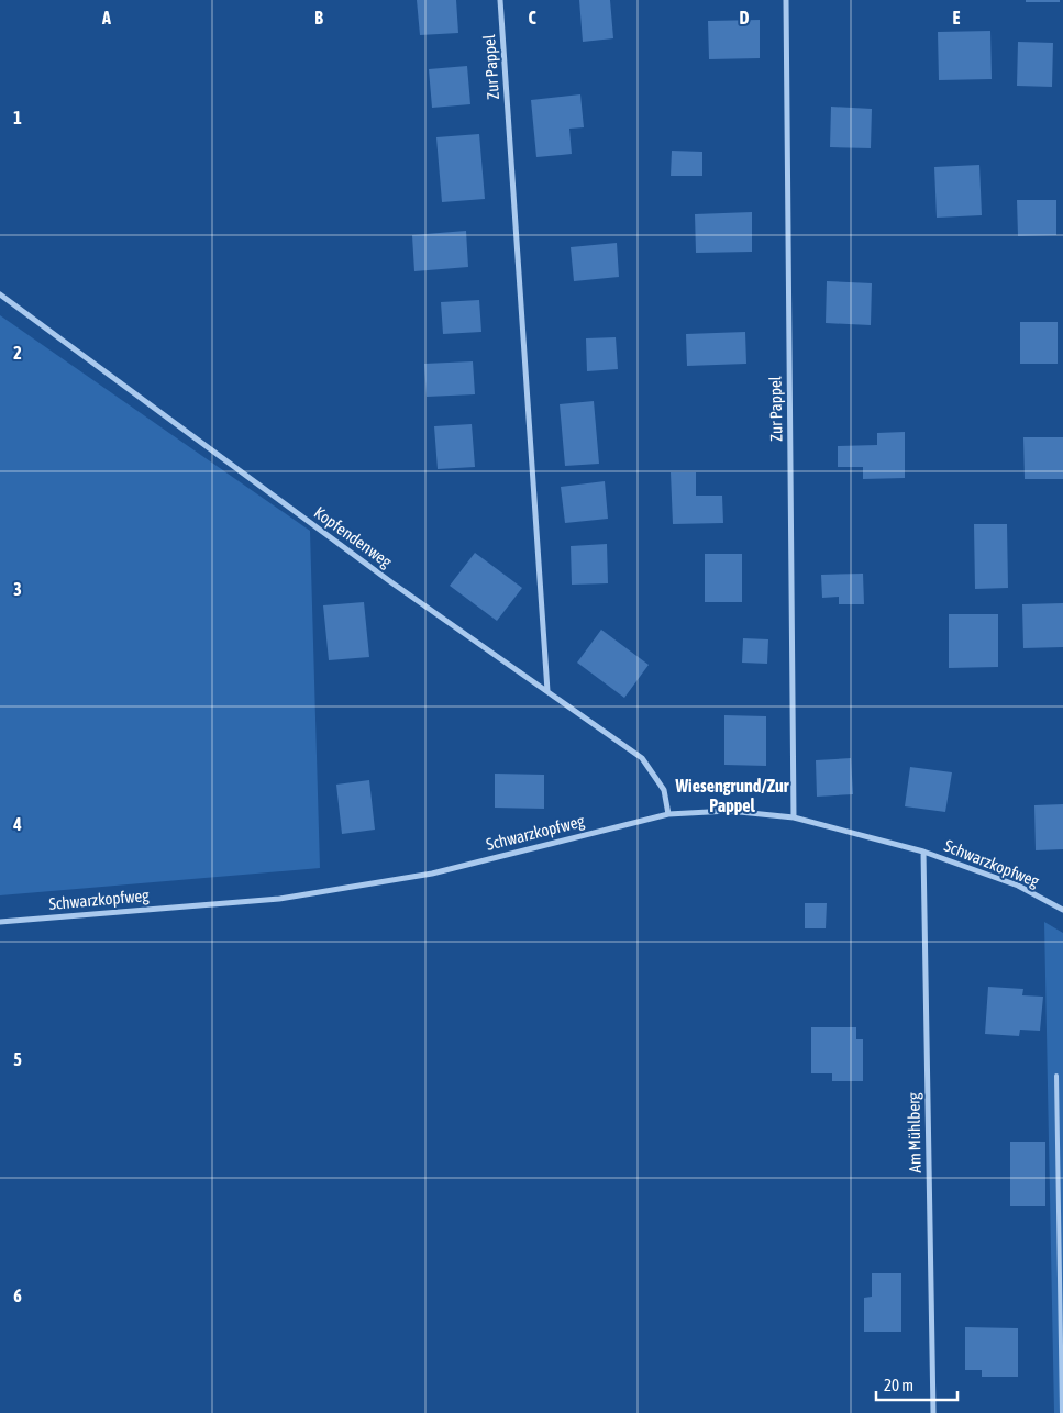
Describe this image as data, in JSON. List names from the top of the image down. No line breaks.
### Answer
{"streets":{"street":["Zur Pappel","Kopfendenweg","Schwarzkopfweg","Am Mühlberg"]},"crossings":[["Zur Pappel","Kopfendenweg"],["Zur Pappel","Schwarzkopfweg"],["Kopfendenweg","Schwarzkopfweg"],["Schwarzkopfweg","Am Mühlberg"]],"districts":["Wiesengrund/Zur Pappel"],"scale_bar":"20 m","grid":{"columns":["A","B","C","D","E"],"rows":["1","2","3","4","5","6"]}}
